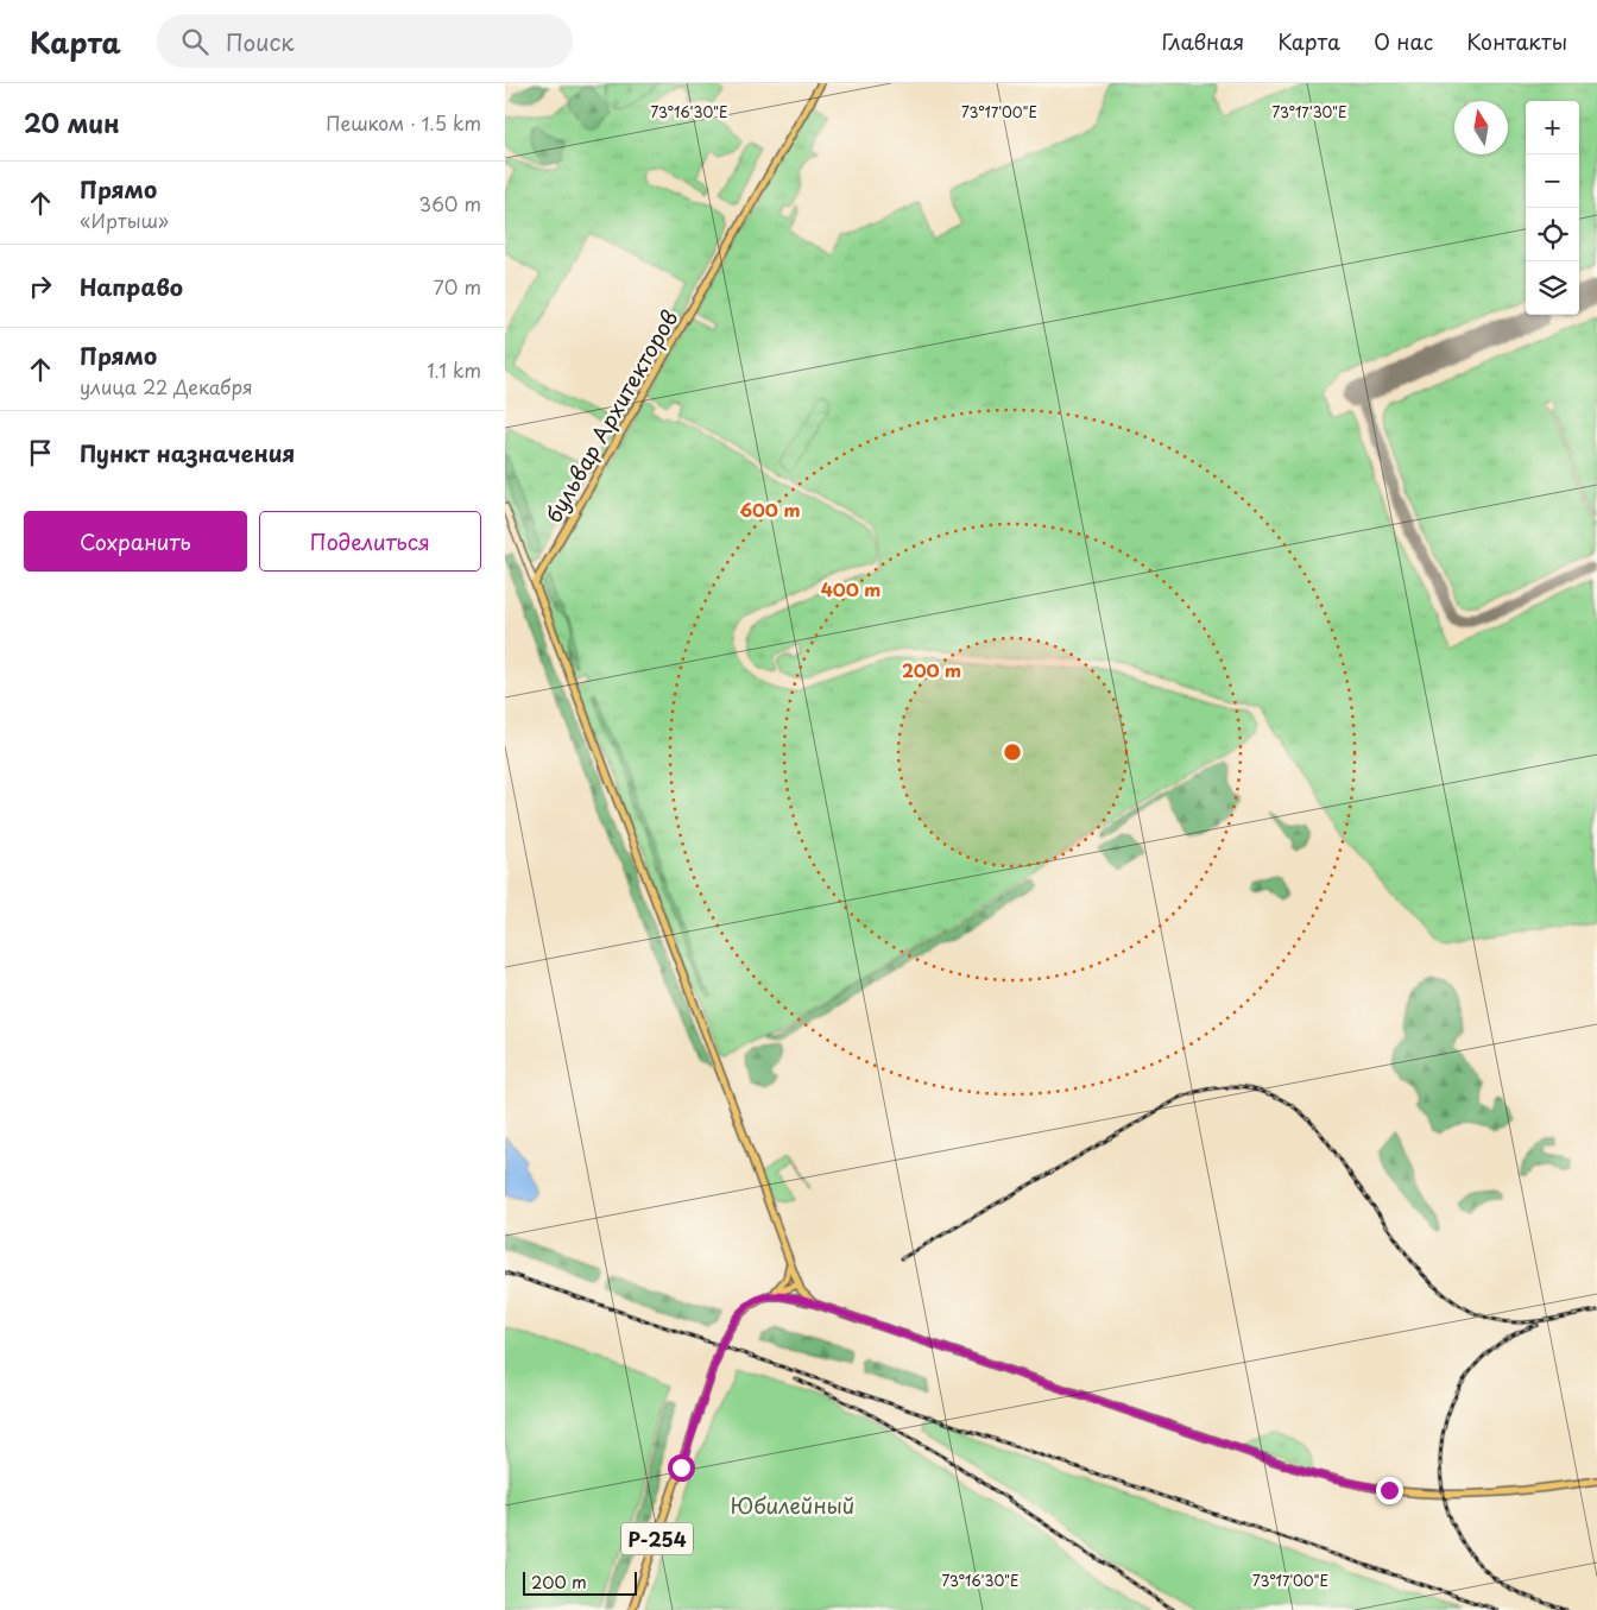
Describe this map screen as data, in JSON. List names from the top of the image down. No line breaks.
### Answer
{"streets":{"main road":["бульвар Архитекторов","Р-254"]},"parks":["Юбилейный"],"scale_bar":"200 m","north":"top","page":{"header":"Карта","search":"Поиск","nav":["Главная","Карта","О нас","Контакты"],"heading":["20 мин","Пешком · 1.5 km"],"map_buttons":["+","−"],"list":[["Прямо","«Иртыш»","360 m"],["Направо","70 m"],["Прямо","улица 22 Декабря","1.1 km"],"Пункт назначения"],"buttons":["Сохранить","Поделиться"],"scale":"200 m"},"coordinates":["73°16'30\"E","73°17'00\"E","73°17'30\"E"],"rings":["600 m","400 m","200 m"]}
